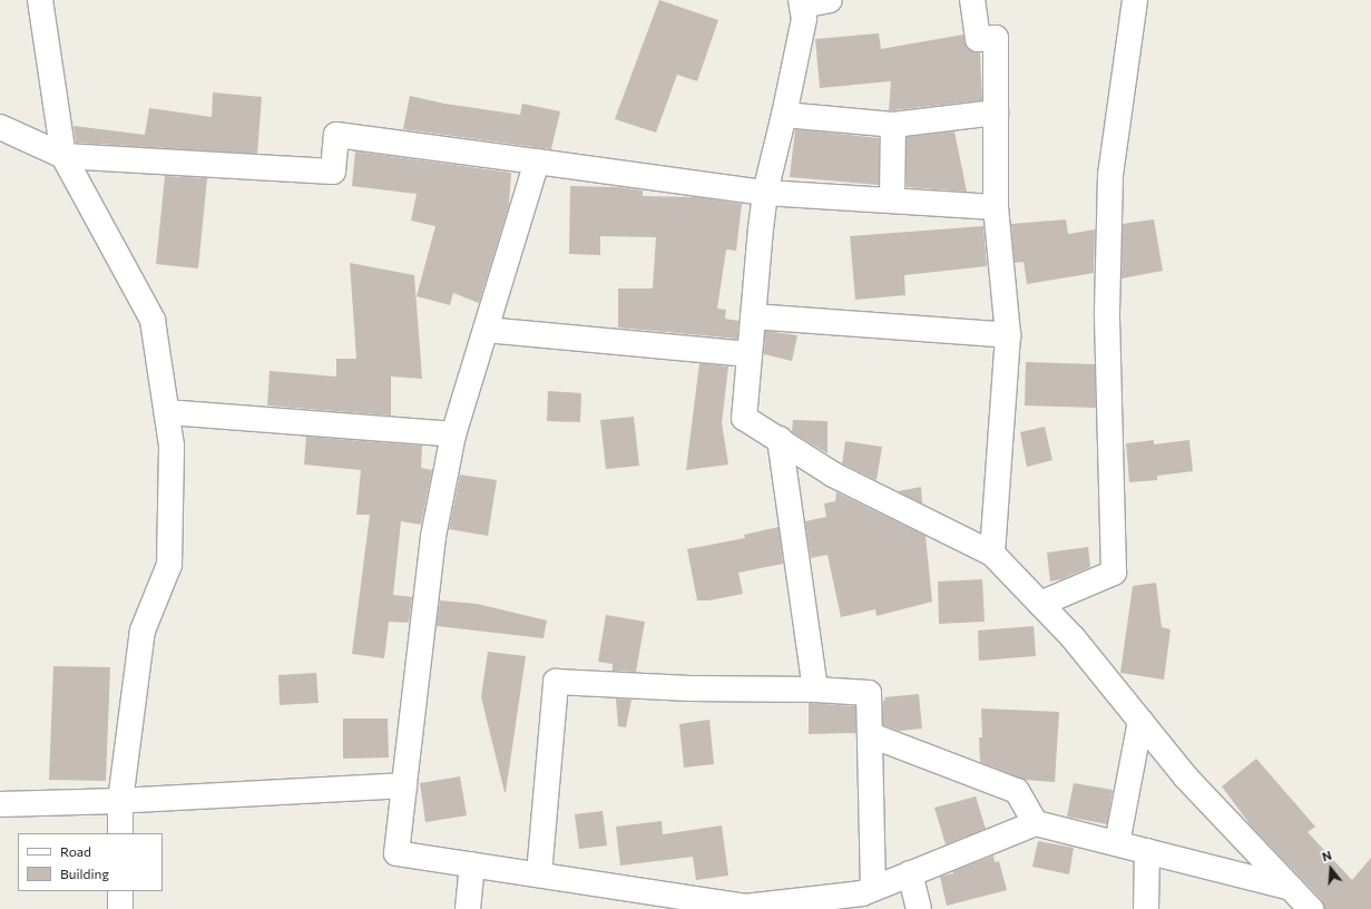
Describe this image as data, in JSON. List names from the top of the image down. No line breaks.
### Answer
{"legend":["Road","Building"],"north":"top"}
